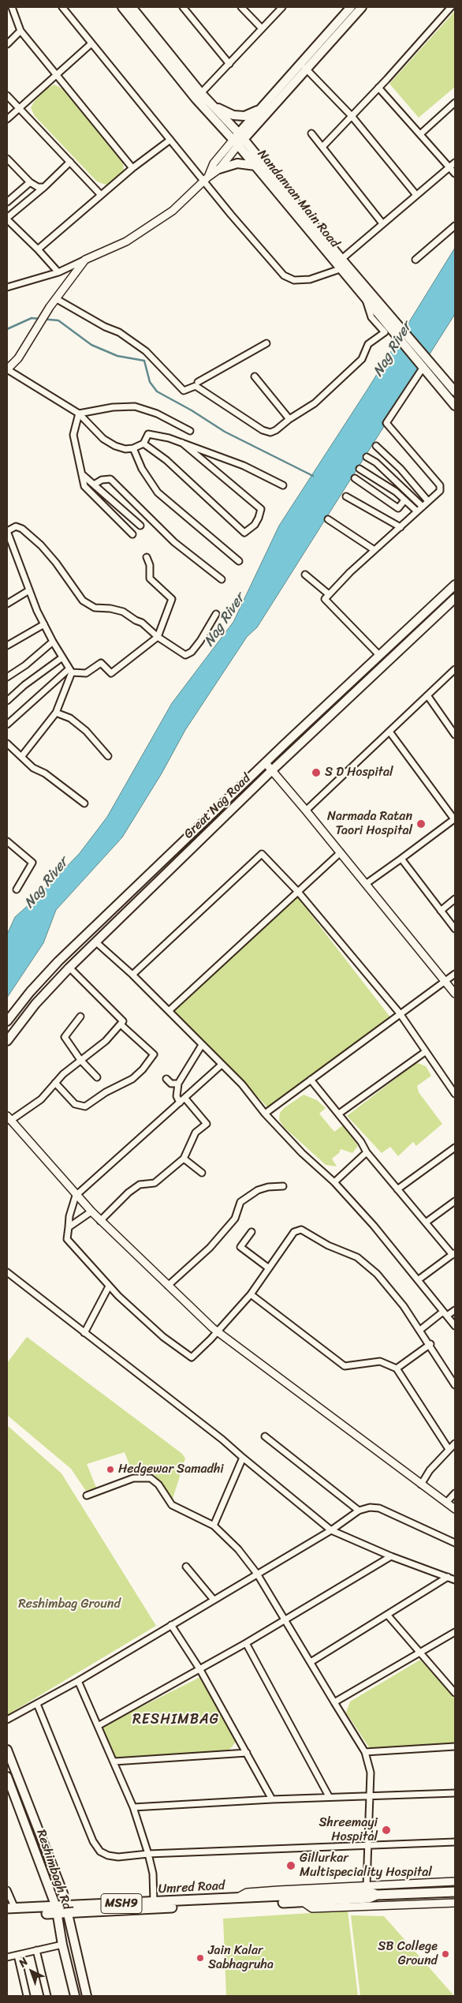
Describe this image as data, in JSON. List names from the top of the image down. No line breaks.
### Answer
{"streets":{"main road":["Nandanvan Main Road","Great Nag Road","Reshimbagh Rd","Umred Road","MSH9"]},"districts":["RESHIMBAG"],"water":["Nag River"],"parks":["Reshimbag Ground"],"places":["S D Hospital","Narmada Ratan Taori Hospital","Hedgewar Samadhi","Shreemayi Hospital","Gillurkar Multispeciality Hospital","SB College Ground","Jain Kalar Sabhagruha"],"north":"top left"}
